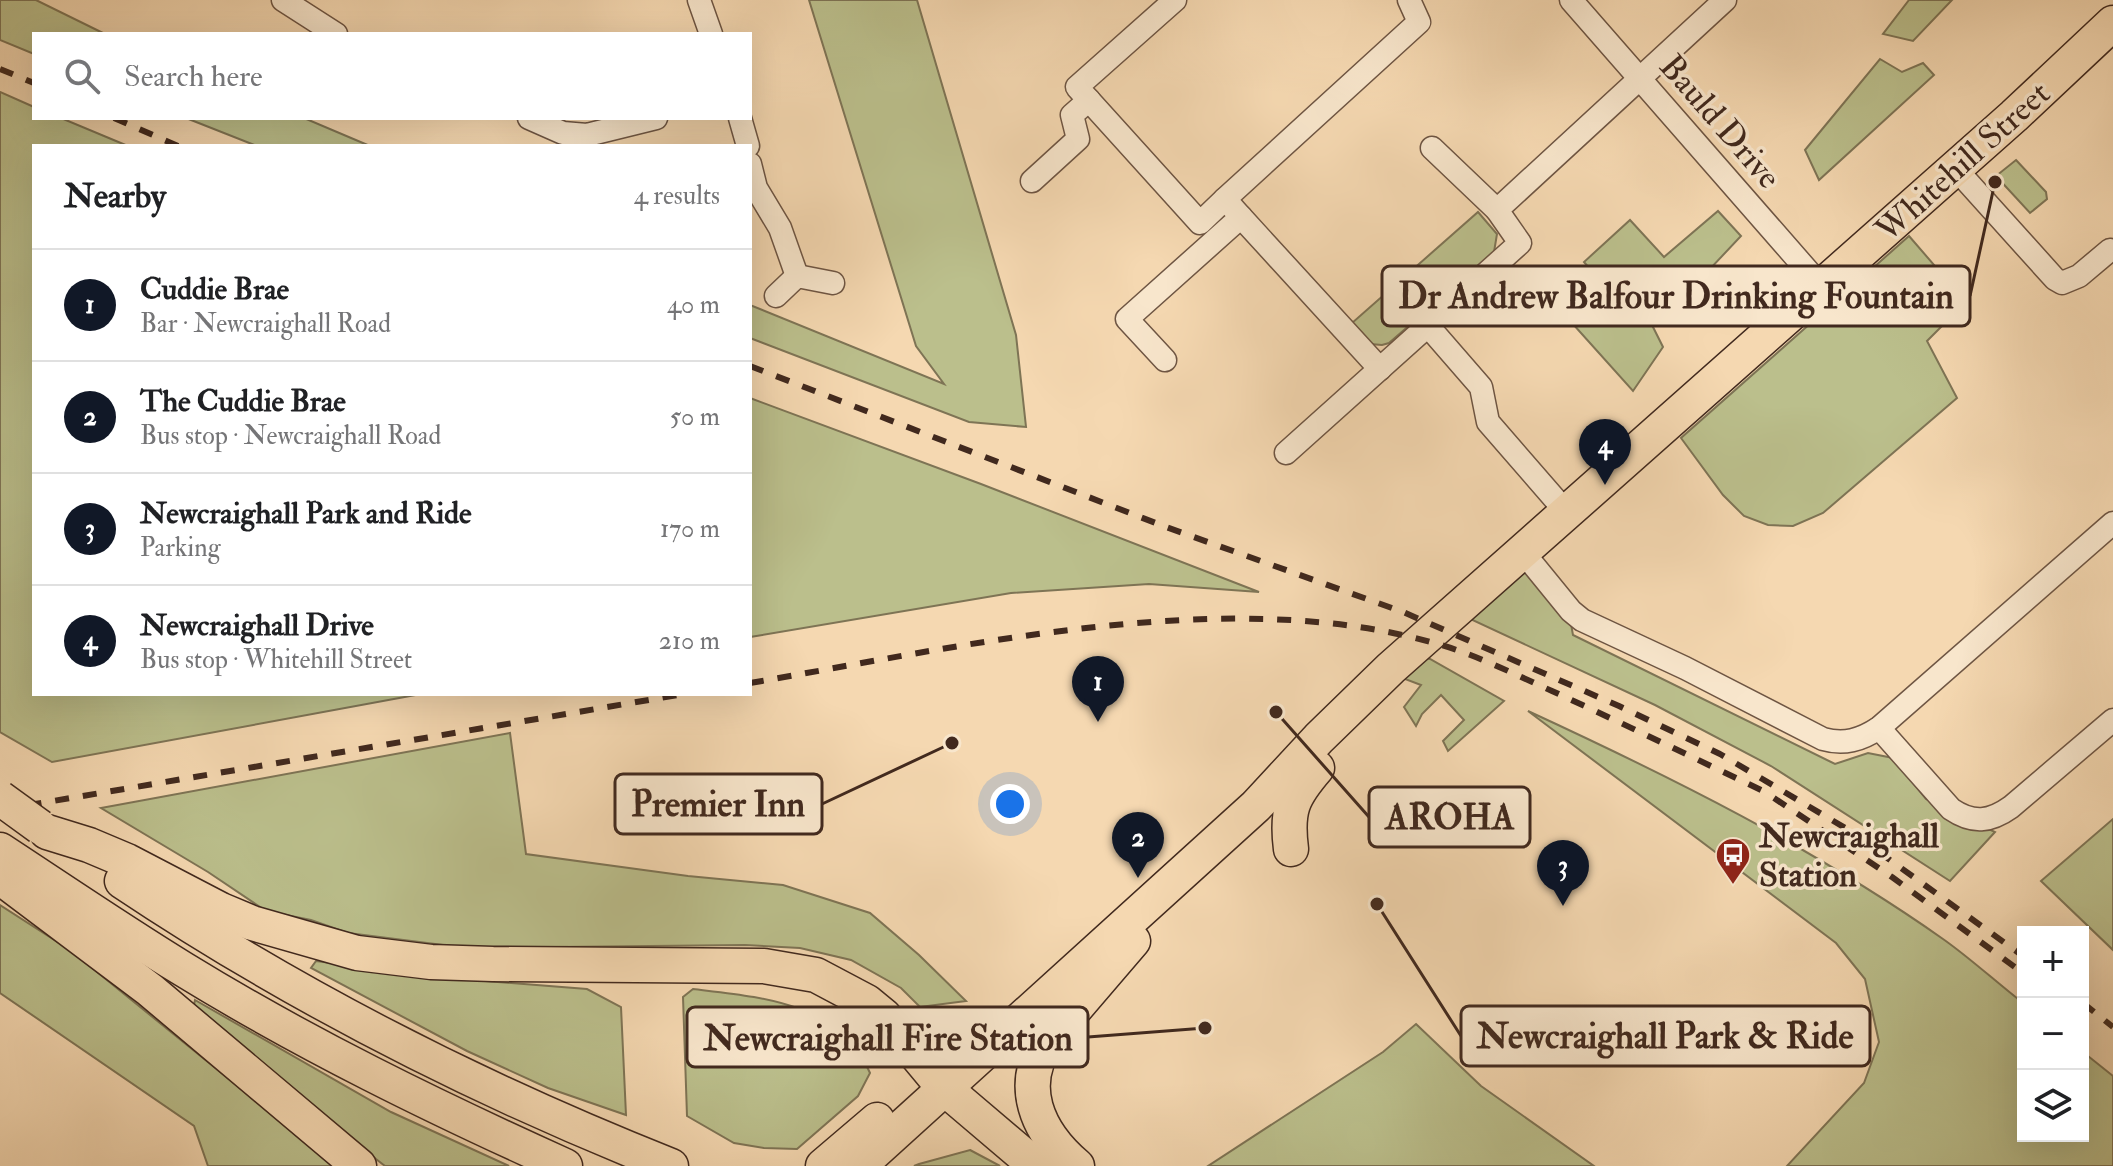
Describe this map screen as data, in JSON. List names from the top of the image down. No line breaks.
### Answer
{"streets":{"main road":["Whitehill Street"],"street":["Bauld Drive"]},"crossings":[["Bauld Drive","Whitehill Street"]],"places":{"other":["Dr Andrew Balfour Drinking Fountain","AROHA","Premier Inn","Newcraighall Park & Ride","Newcraighall Fire Station"],"bus stop":["Newcraighall Station"]},"page":{"search":"Search here","heading":["Nearby","4 results"],"list":[{"mark":"1","name":"Cuddie Brae","note":"Bar · Newcraighall Road","value":"40 m"},{"mark":"2","name":"The Cuddie Brae","note":"Bus stop · Newcraighall Road","value":"50 m"},{"mark":"3","name":"Newcraighall Park and Ride","note":"Parking","value":"170 m"},{"mark":"4","name":"Newcraighall Drive","note":"Bus stop · Whitehill Street","value":"210 m"}],"pins":["4","1","2","3"],"map_buttons":["+","−"]}}
